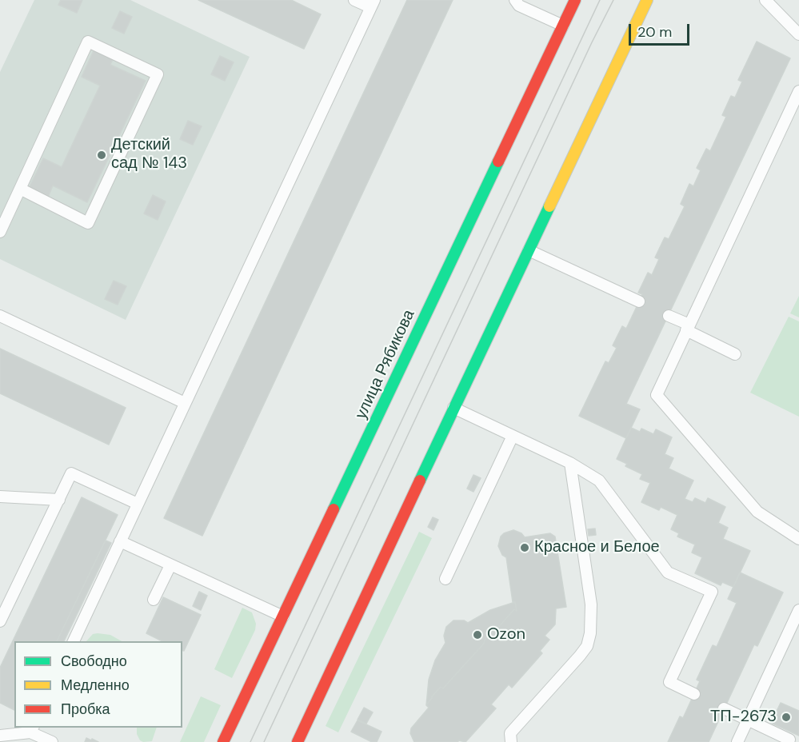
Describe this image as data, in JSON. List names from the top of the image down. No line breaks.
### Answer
{"streets":{"main road":["улица Рябикова"]},"places":["Детский сад № 143","Красное и Белое","Ozon","ТП-2673"],"legend":["Свободно","Медленно","Пробка"],"scale_bar":"20 m"}
